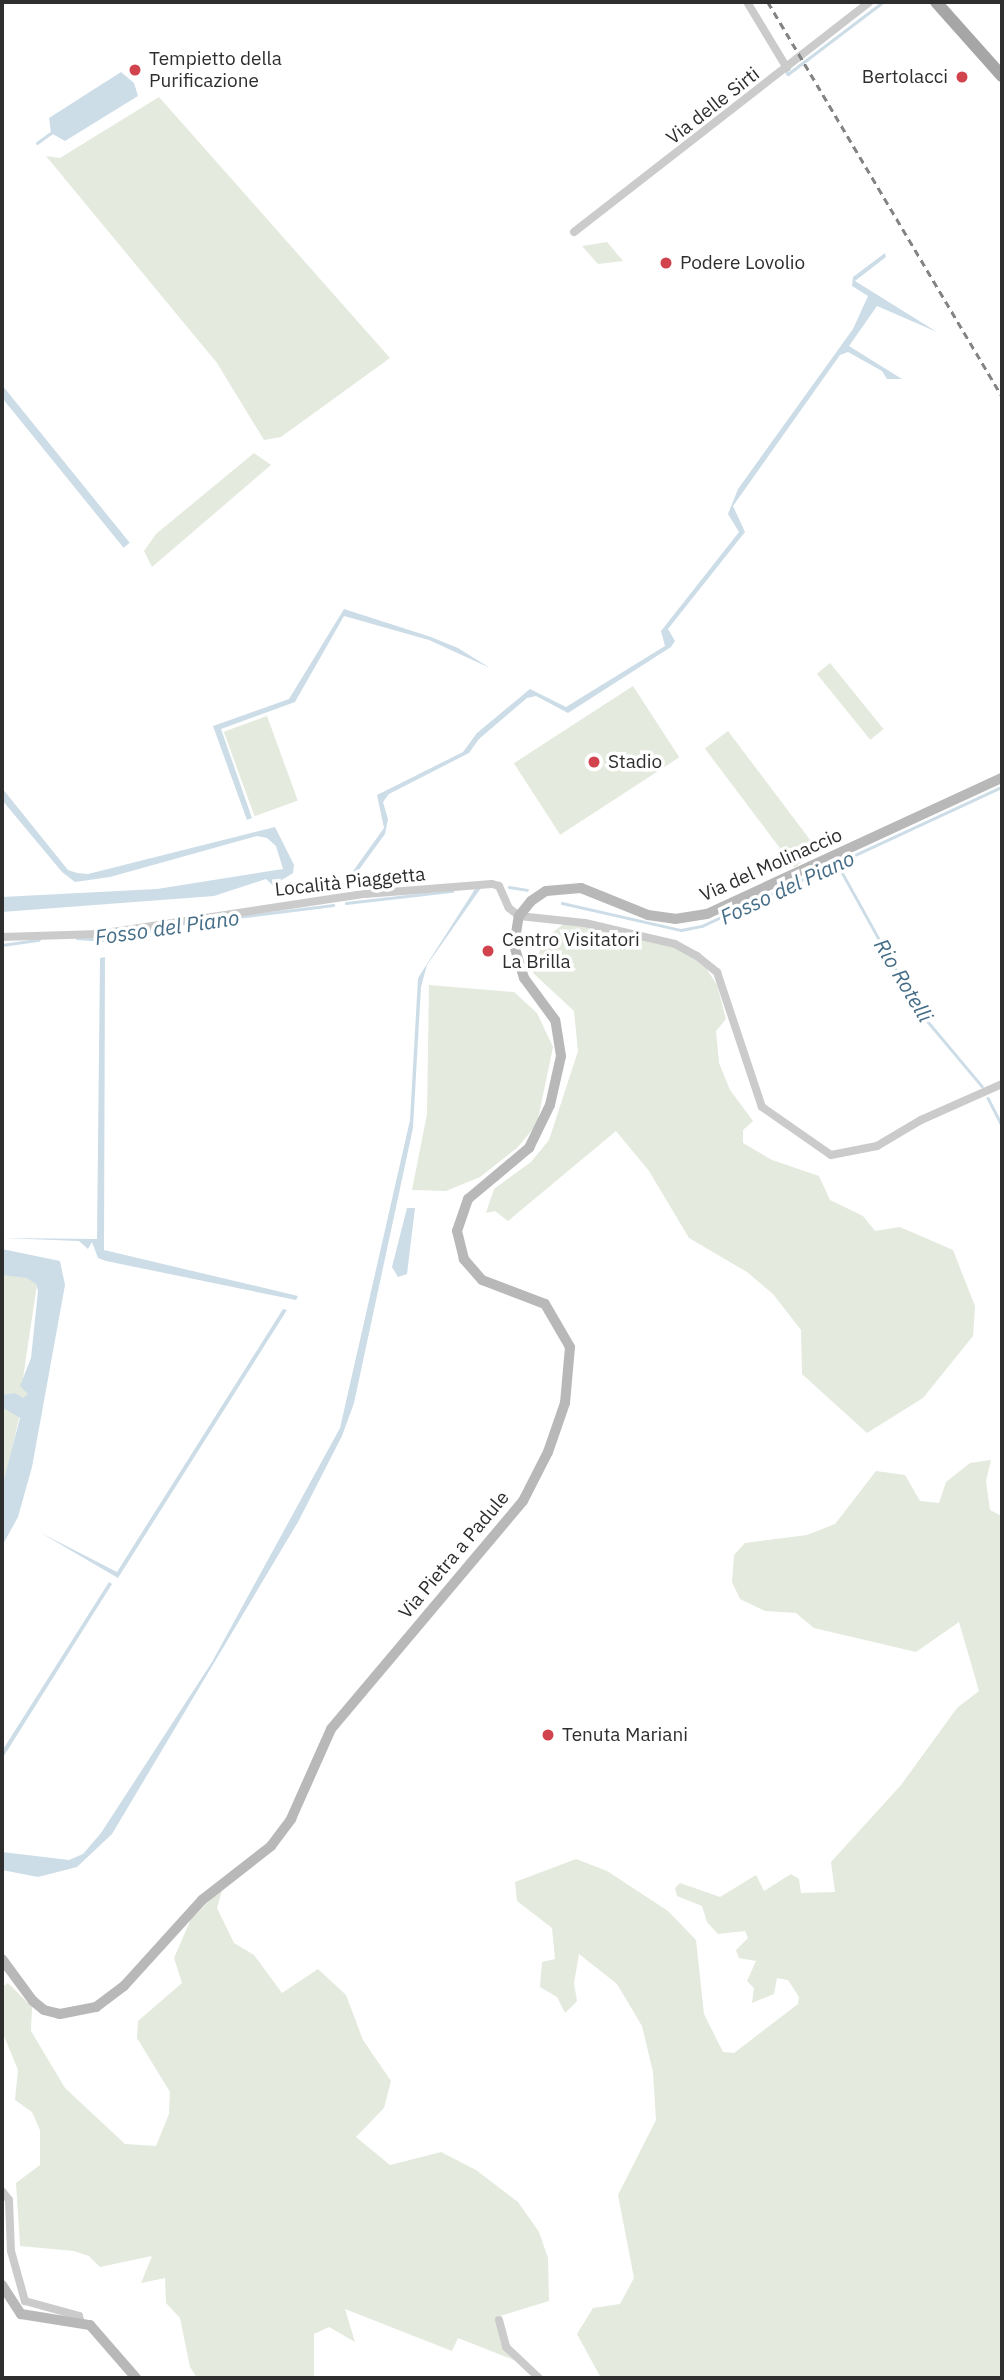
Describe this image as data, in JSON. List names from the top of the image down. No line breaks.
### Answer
{"streets":{"street":["Via delle Sirti","Via del Molinaccio","Località Piaggetta","Via Pietra a Padule"]},"crossings":[["Via del Molinaccio","Località Piaggetta"],["Via del Molinaccio","Via Pietra a Padule"],["Località Piaggetta","Via Pietra a Padule"]],"water":["Fosso del Piano","Rio Rotelli"],"places":["Tempietto della Purificazione","Bertolacci","Podere Lovolio","Stadio","Centro Visitatori La Brilla","Tenuta Mariani"]}
